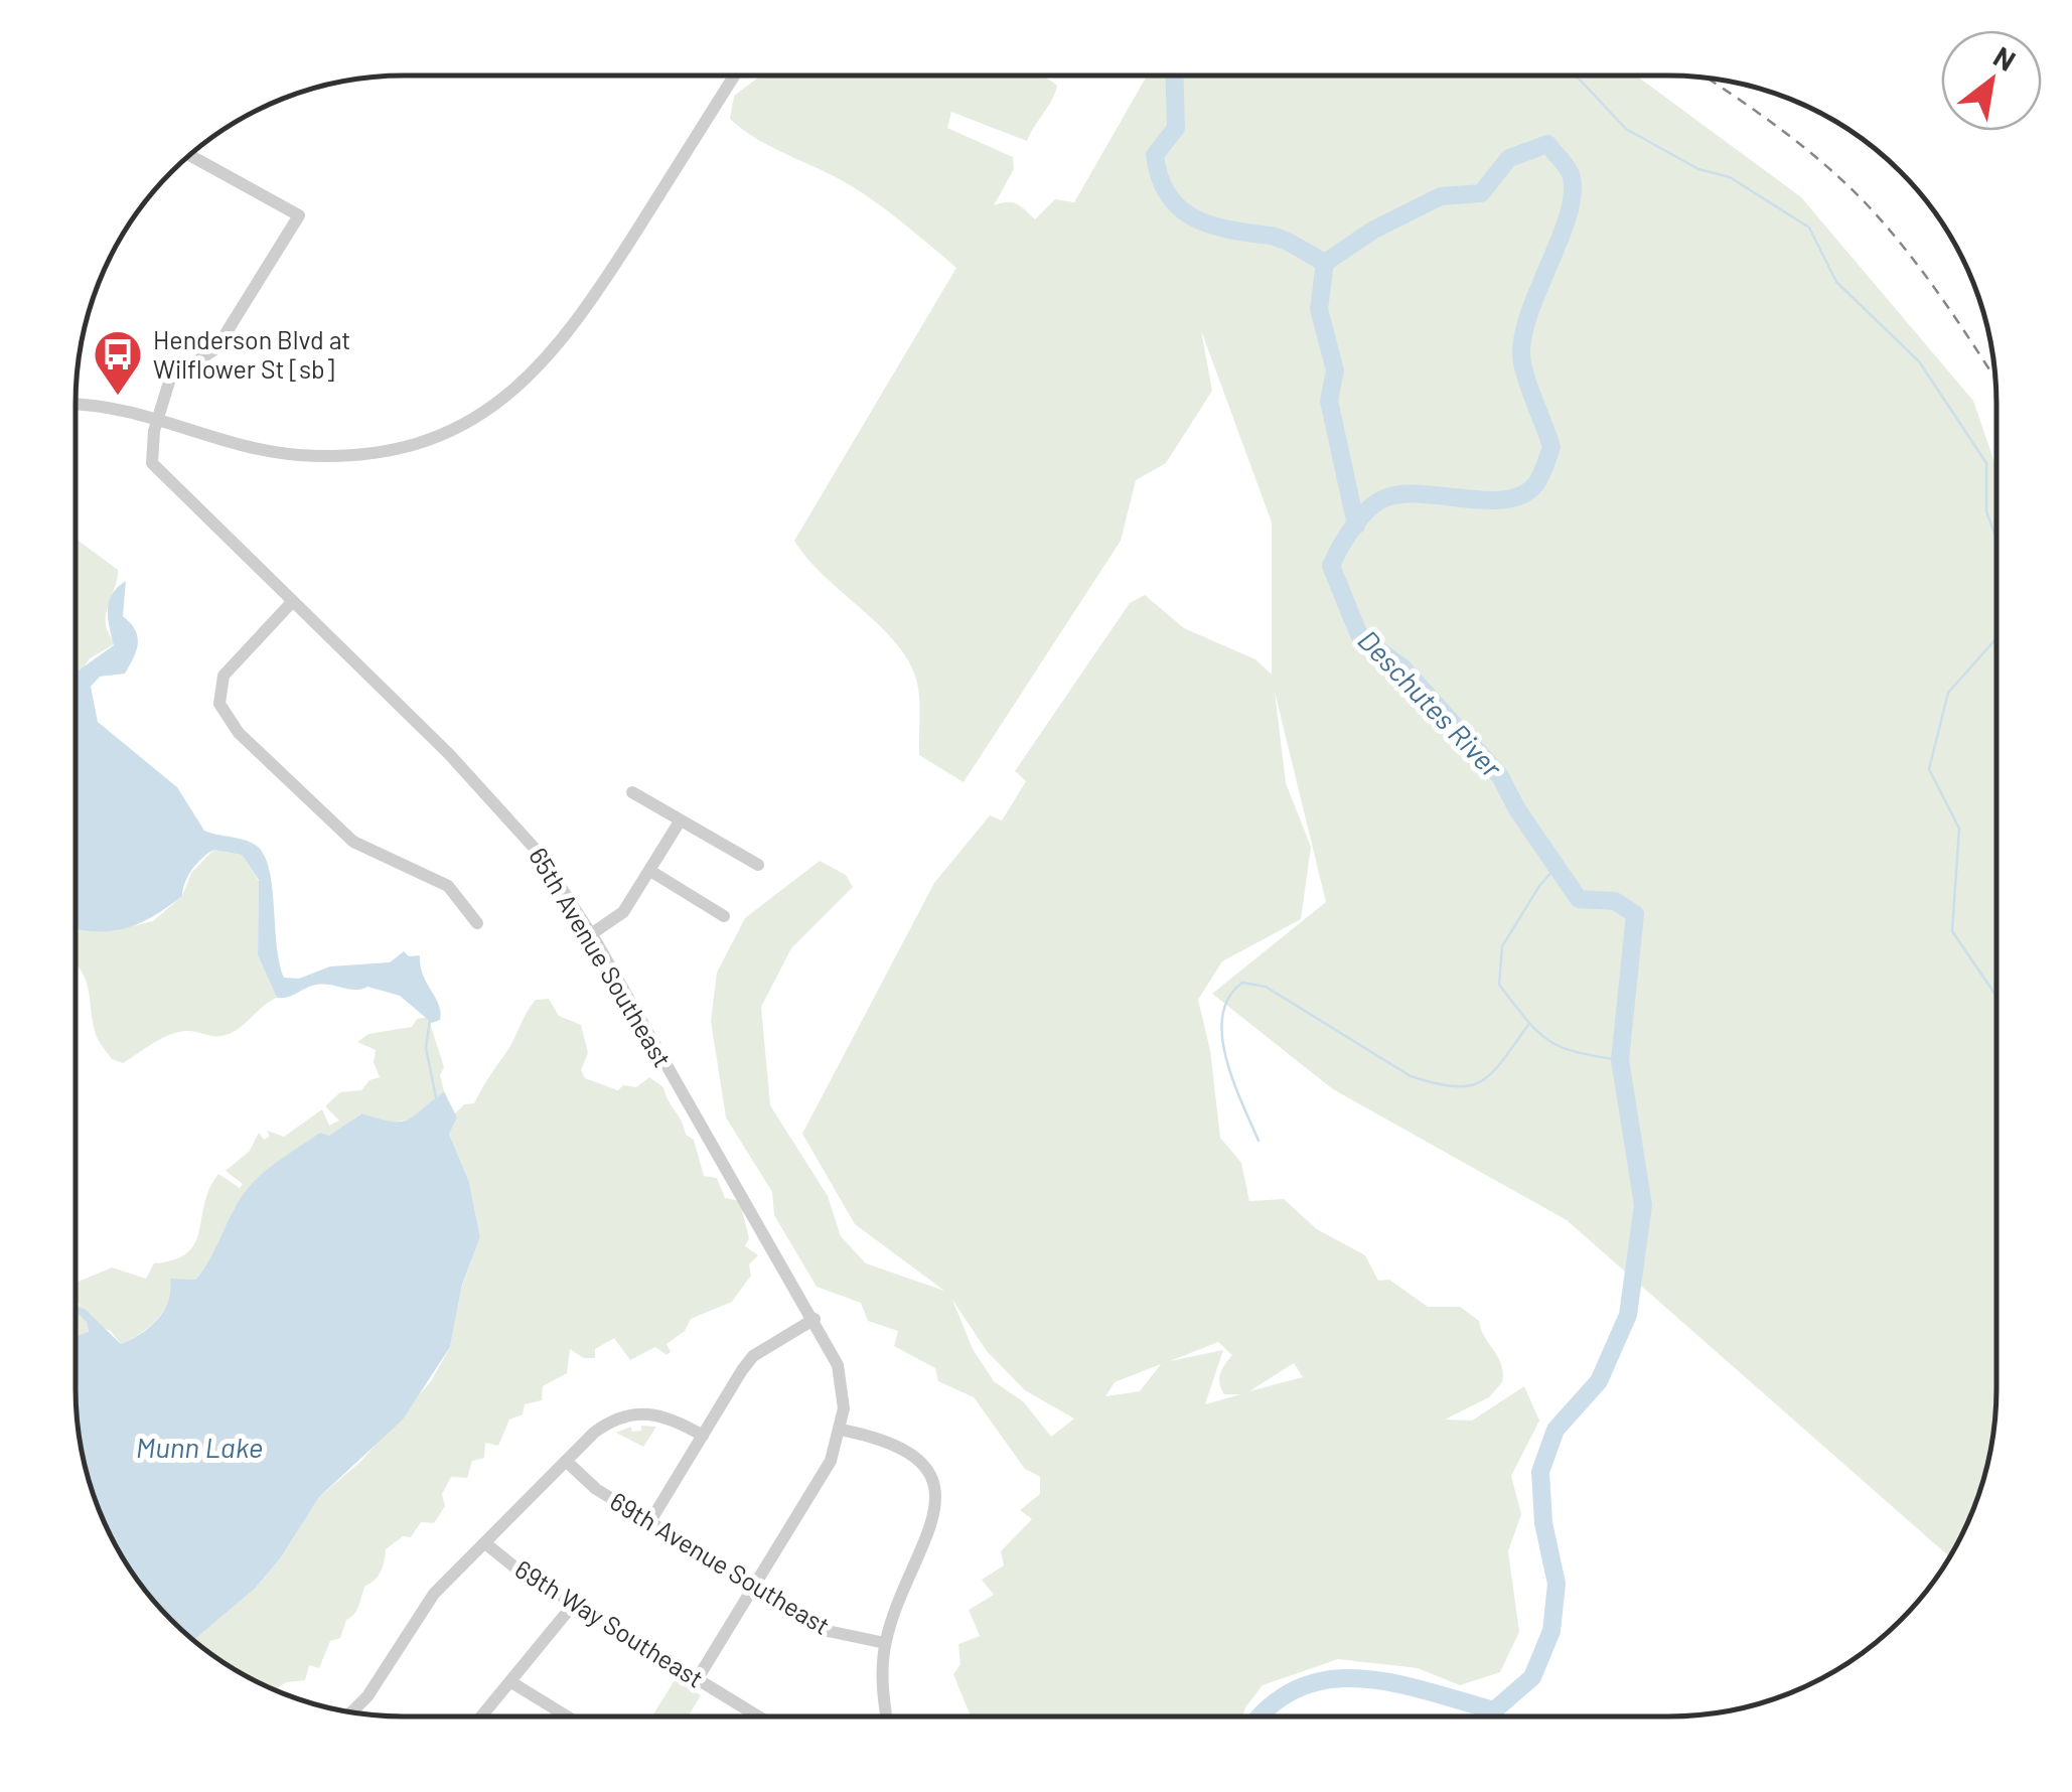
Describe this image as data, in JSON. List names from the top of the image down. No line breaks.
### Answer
{"streets":{"street":["65th Avenue Southeast","69th Avenue Southeast","69th Way Southeast"]},"water":["Deschutes River","Munn Lake"],"places":{"bus stop":["Henderson Blvd at Wilflower St [sb]"]},"north":"top right"}
